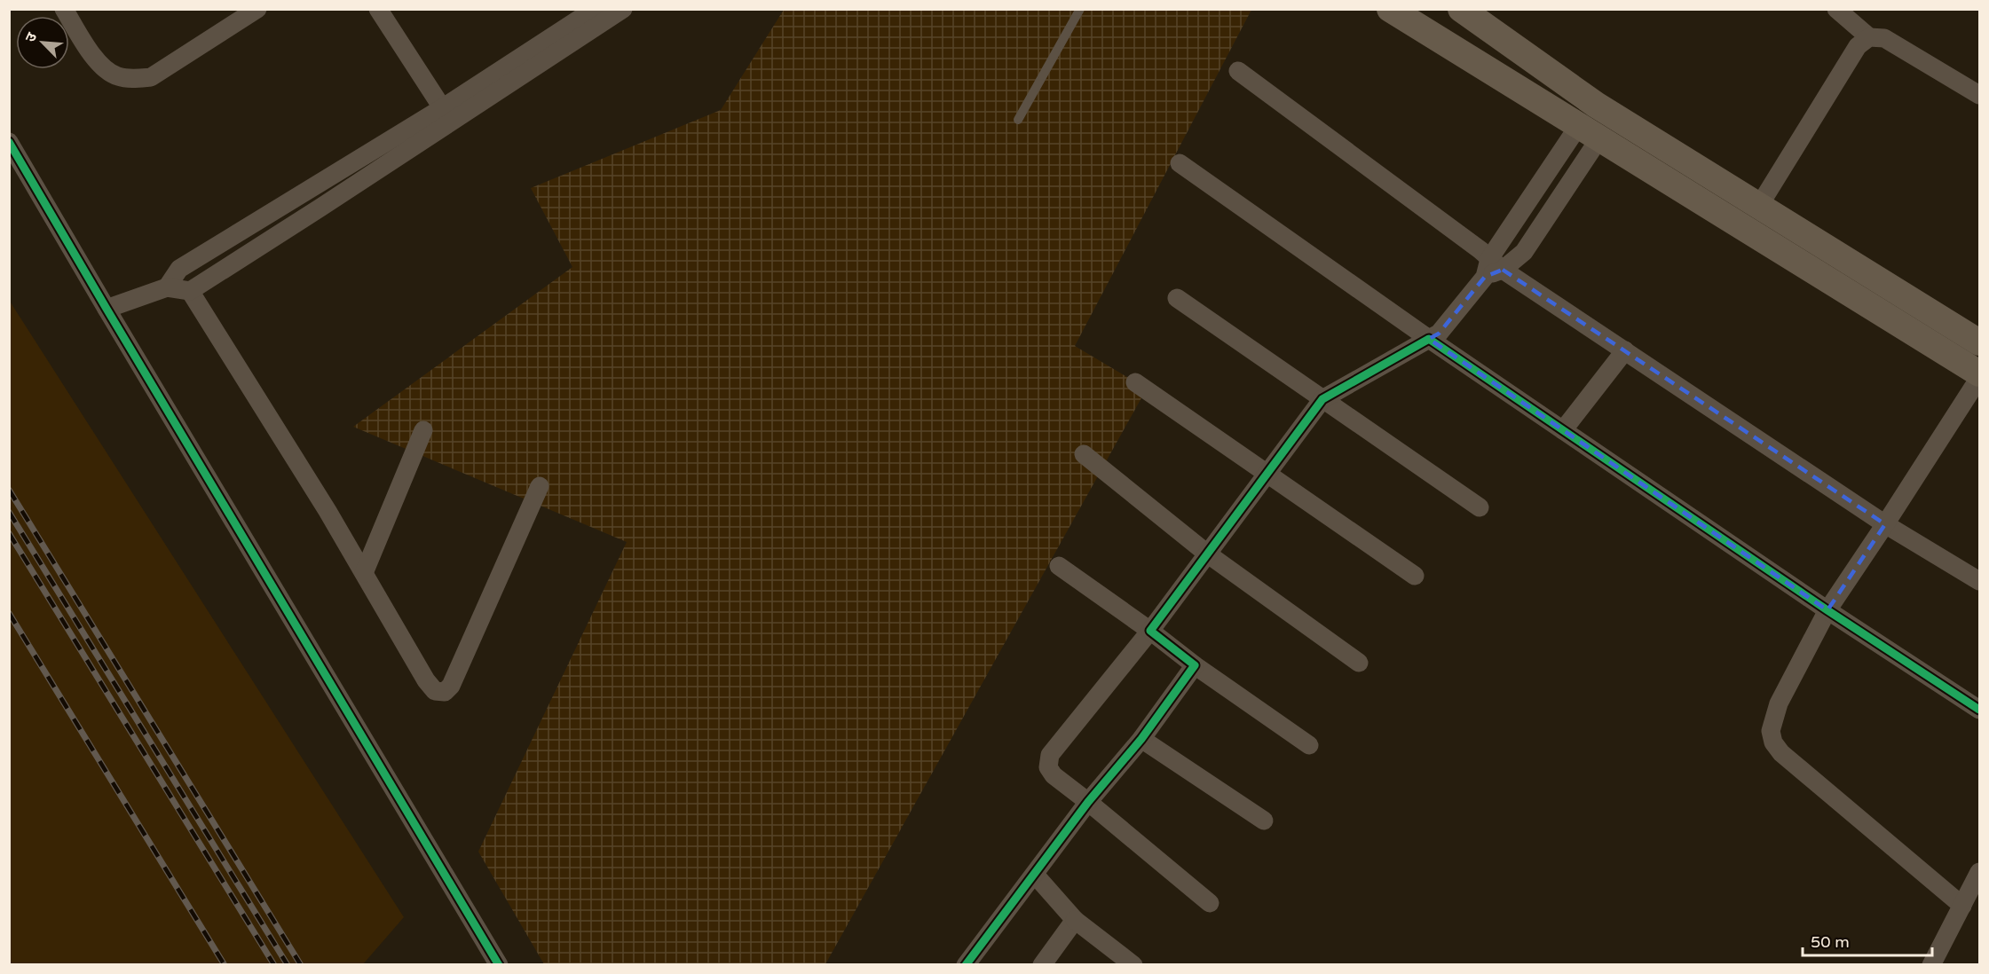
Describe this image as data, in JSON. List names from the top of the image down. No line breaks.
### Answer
{"scale_bar":"50 m","north":"top left"}
